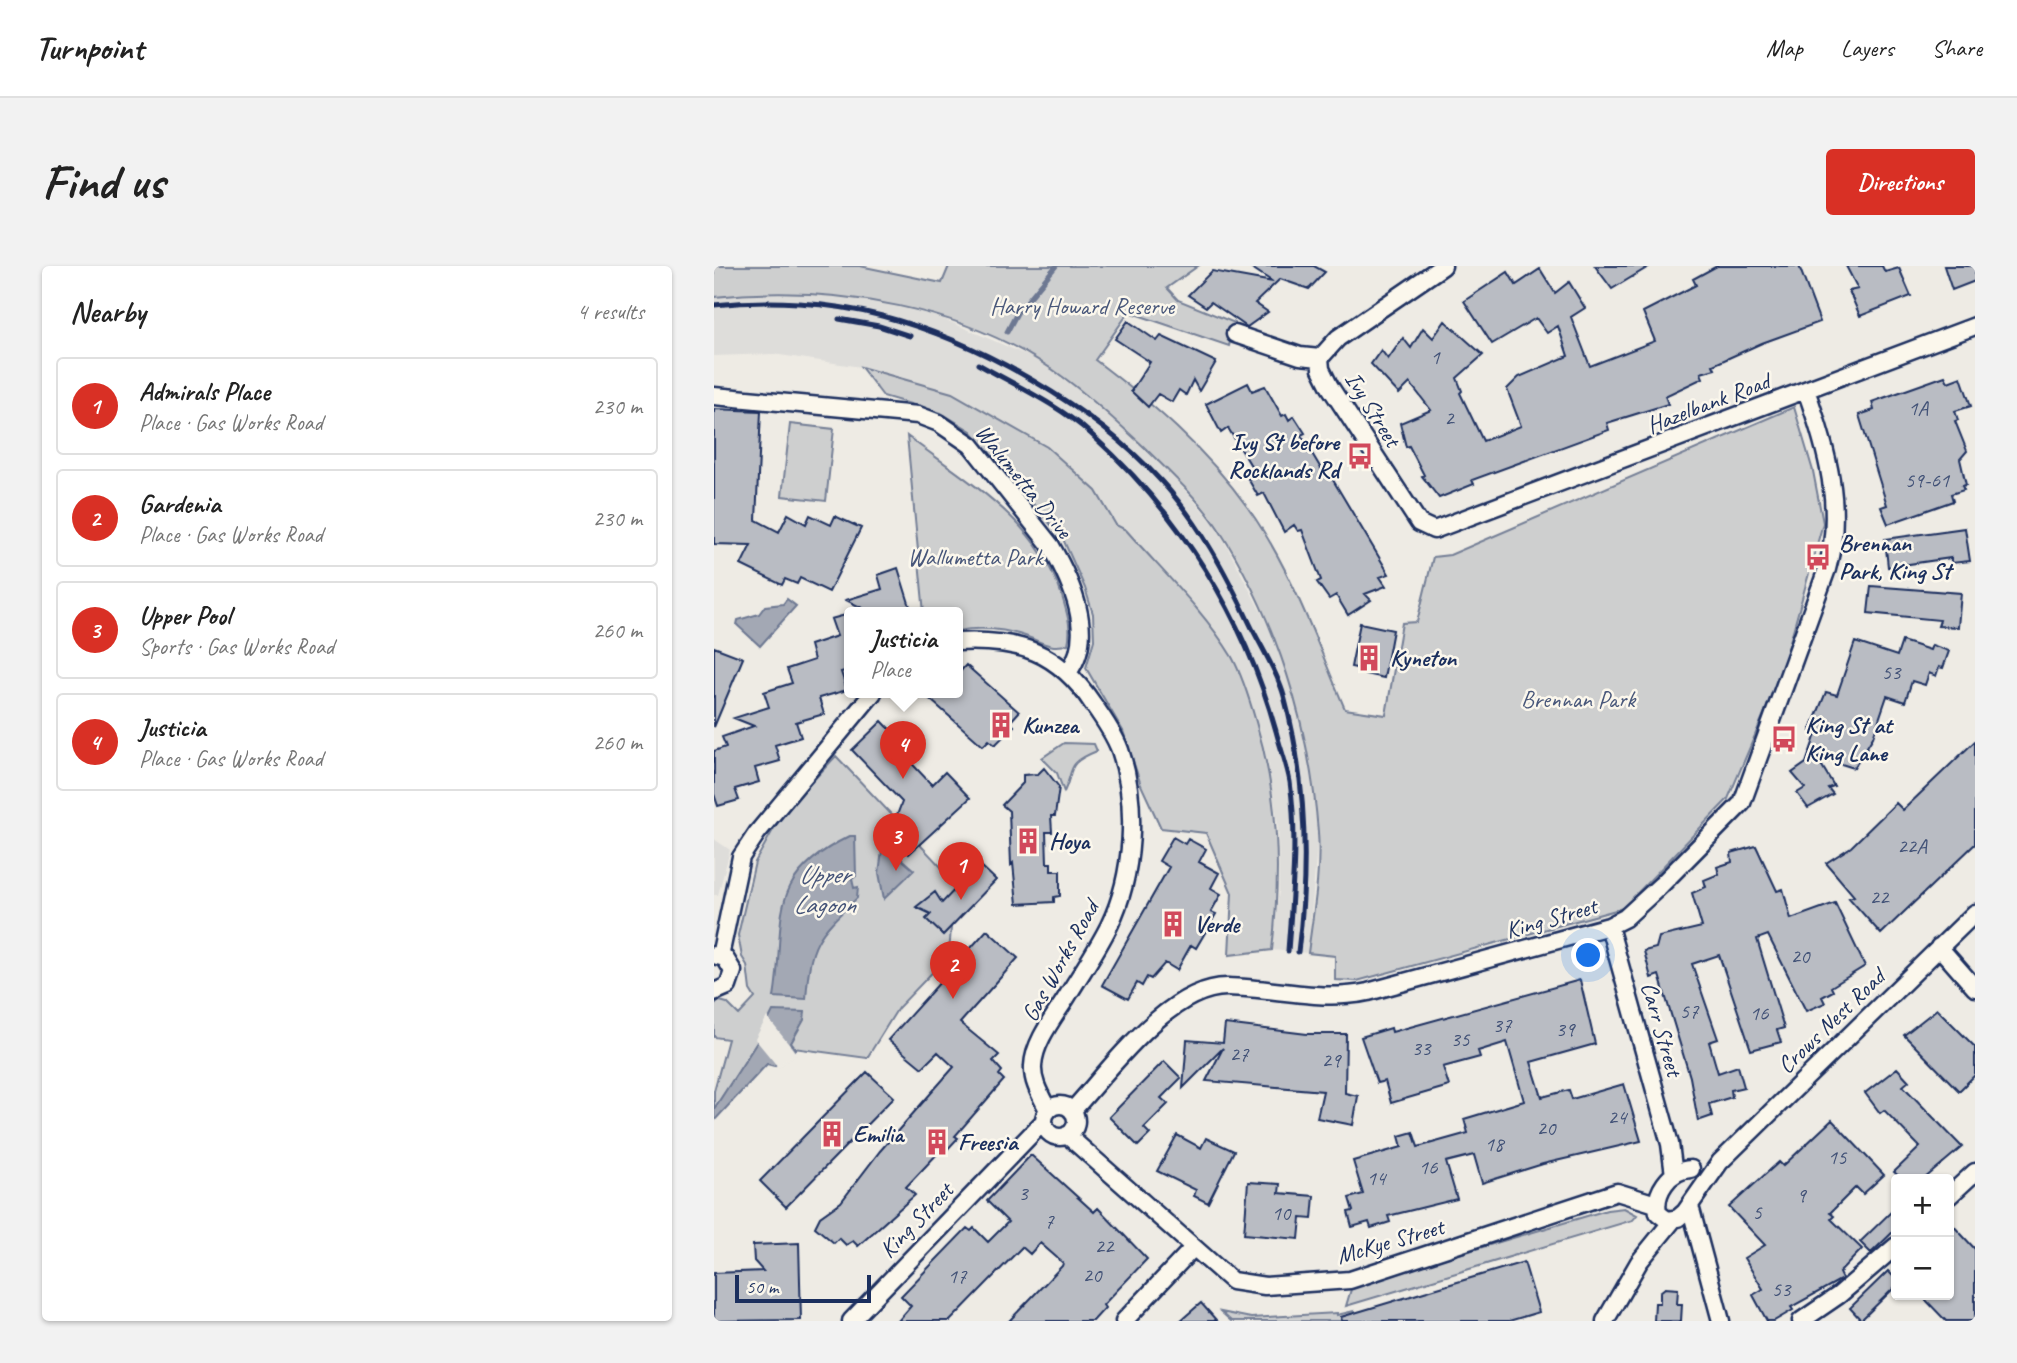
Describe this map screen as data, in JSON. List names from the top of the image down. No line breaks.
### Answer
{"streets":{"street":["Hazelbank Road","Ivy Street","Walumetta Drive","King Street","Gas Works Road","Crows Nest Road","Carr Street","McKye Street"]},"crossings":[["Hazelbank Road","Ivy Street"],["Hazelbank Road","King Street"],["Walumetta Drive","Gas Works Road"],["King Street","Gas Works Road"],["King Street","Carr Street"],["King Street","McKye Street"],["Gas Works Road","McKye Street"],["Crows Nest Road","Carr Street"],["Crows Nest Road","McKye Street"]],"water":["Upper Lagoon"],"parks":["Harry Howard Reserve","Wallumetta Park","Brennan Park"],"places":{"bus stop":["Ivy St before Rocklands Rd","Brennan Park, King St","King St at King Lane"],"building":["Kyneton","Kunzea","Hoya","Verde","Emilia","Freesia"]},"house_numbers":["1","1A","2","59-61","53","22A","22","20","57","16","37","39","35","33","27","29","24","20","18","15","16","14","3","9","5","10","7","22","20","17","53"],"scale_bar":"50 m","page":{"header":"Turnpoint","nav":["Map","Layers","Share"],"buttons":"Directions","title":"Find us","heading":["Nearby","4 results"],"list":[{"mark":"1","name":"Admirals Place","note":"Place · Gas Works Road","value":"230 m"},{"mark":"2","name":"Gardenia","note":"Place · Gas Works Road","value":"230 m"},{"mark":"3","name":"Upper Pool","note":"Sports · Gas Works Road","value":"260 m"},{"mark":"4","name":"Justicia","note":"Place · Gas Works Road","value":"260 m"}],"popup":["Justicia","Place"],"pins":["4","3","1","2"],"map_buttons":["+","−"],"scale":"50 m"}}
